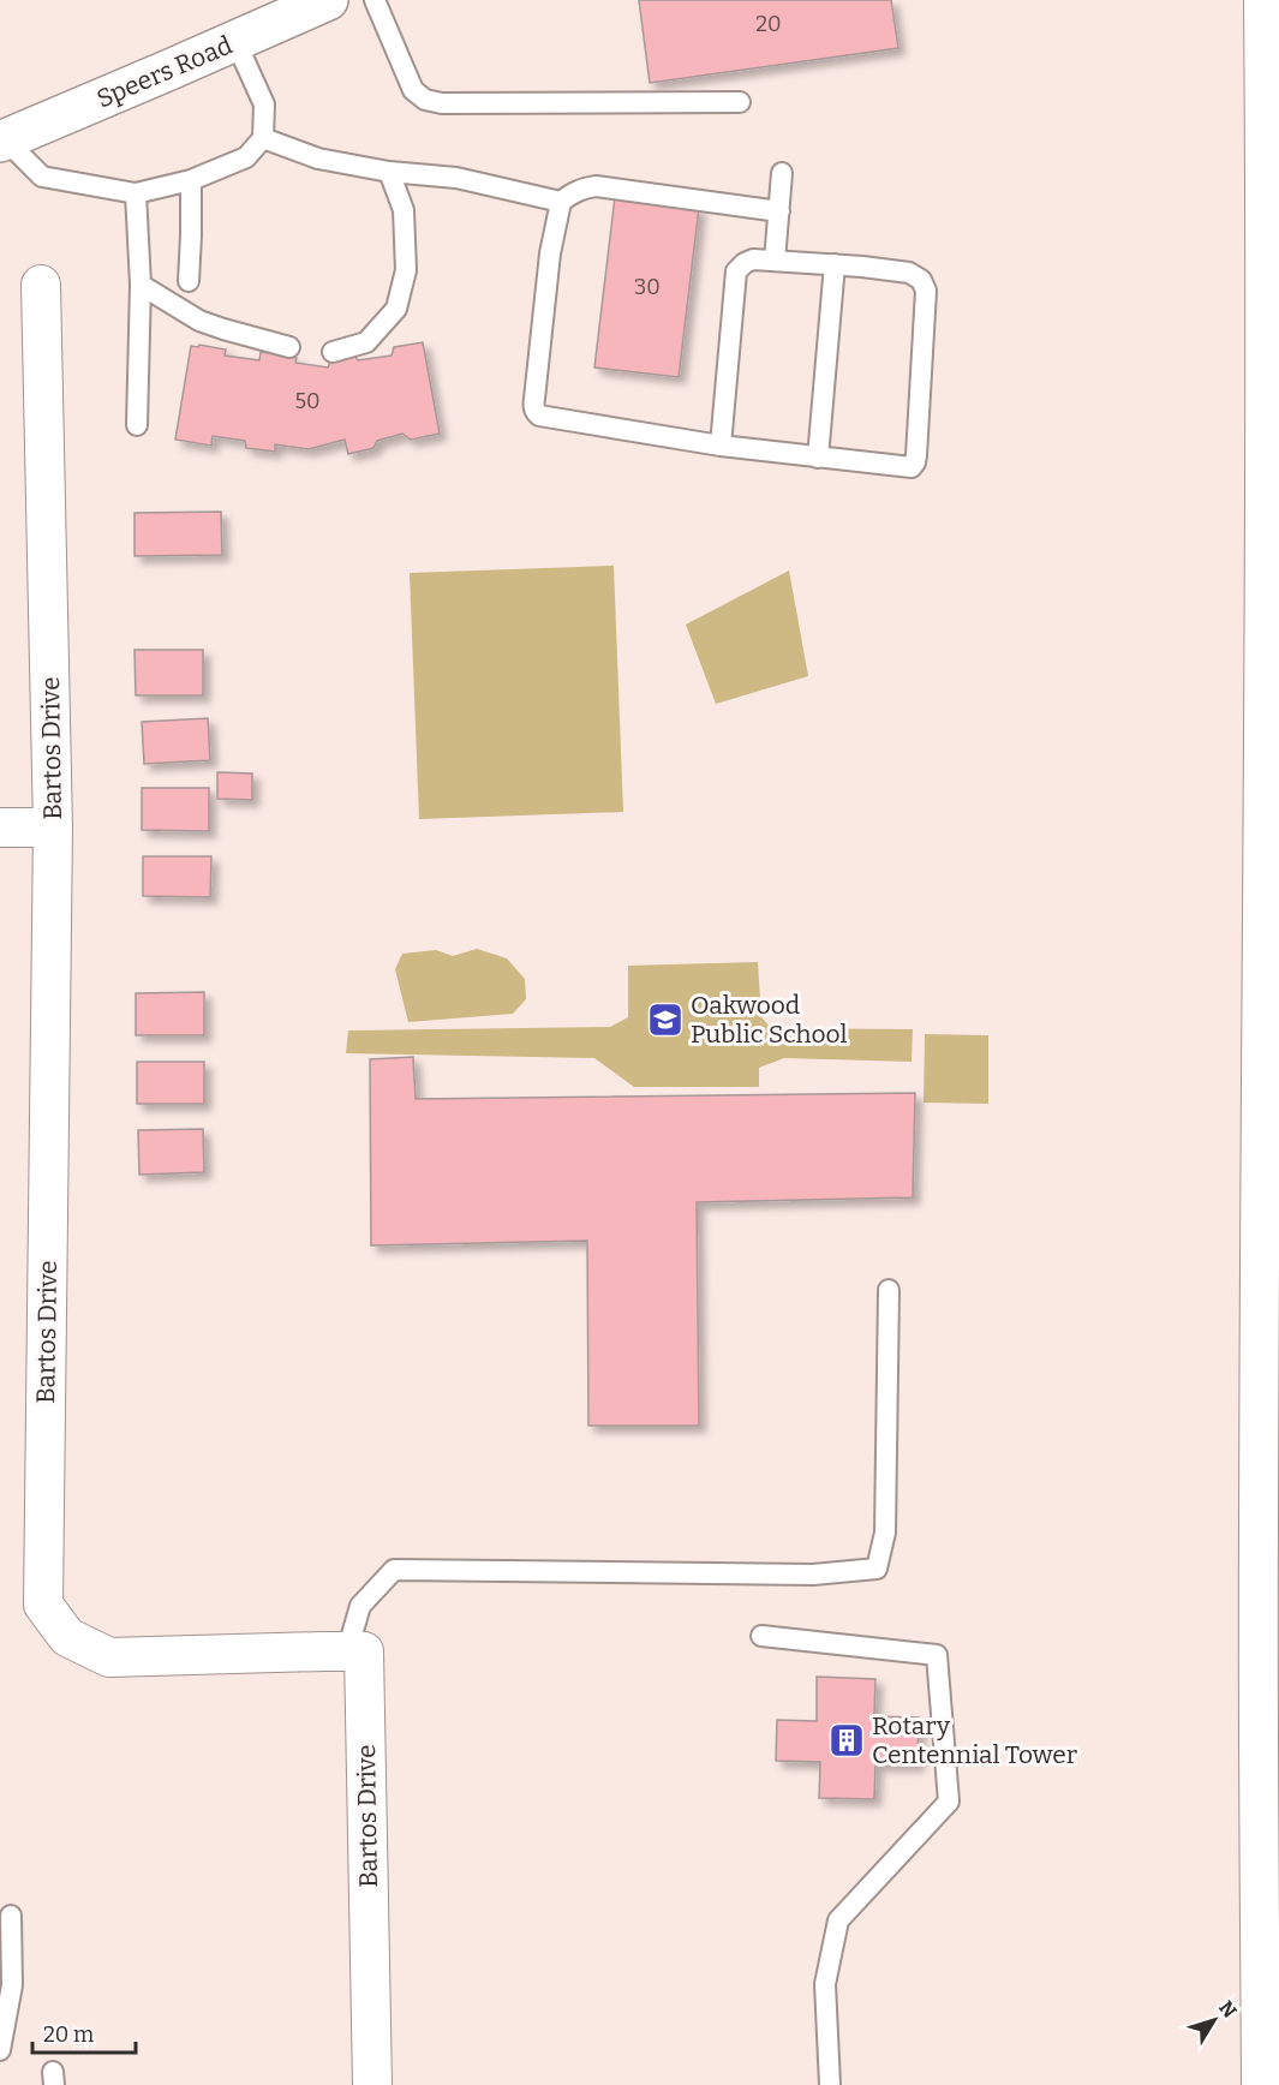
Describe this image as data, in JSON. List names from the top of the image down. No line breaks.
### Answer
{"streets":{"main road":["Speers Road"],"street":["Bartos Drive"]},"places":{"school or university":["Oakwood Public School"],"building":["Rotary Centennial Tower"]},"house_numbers":["20","30","50"],"scale_bar":"20 m","north":"top right"}
